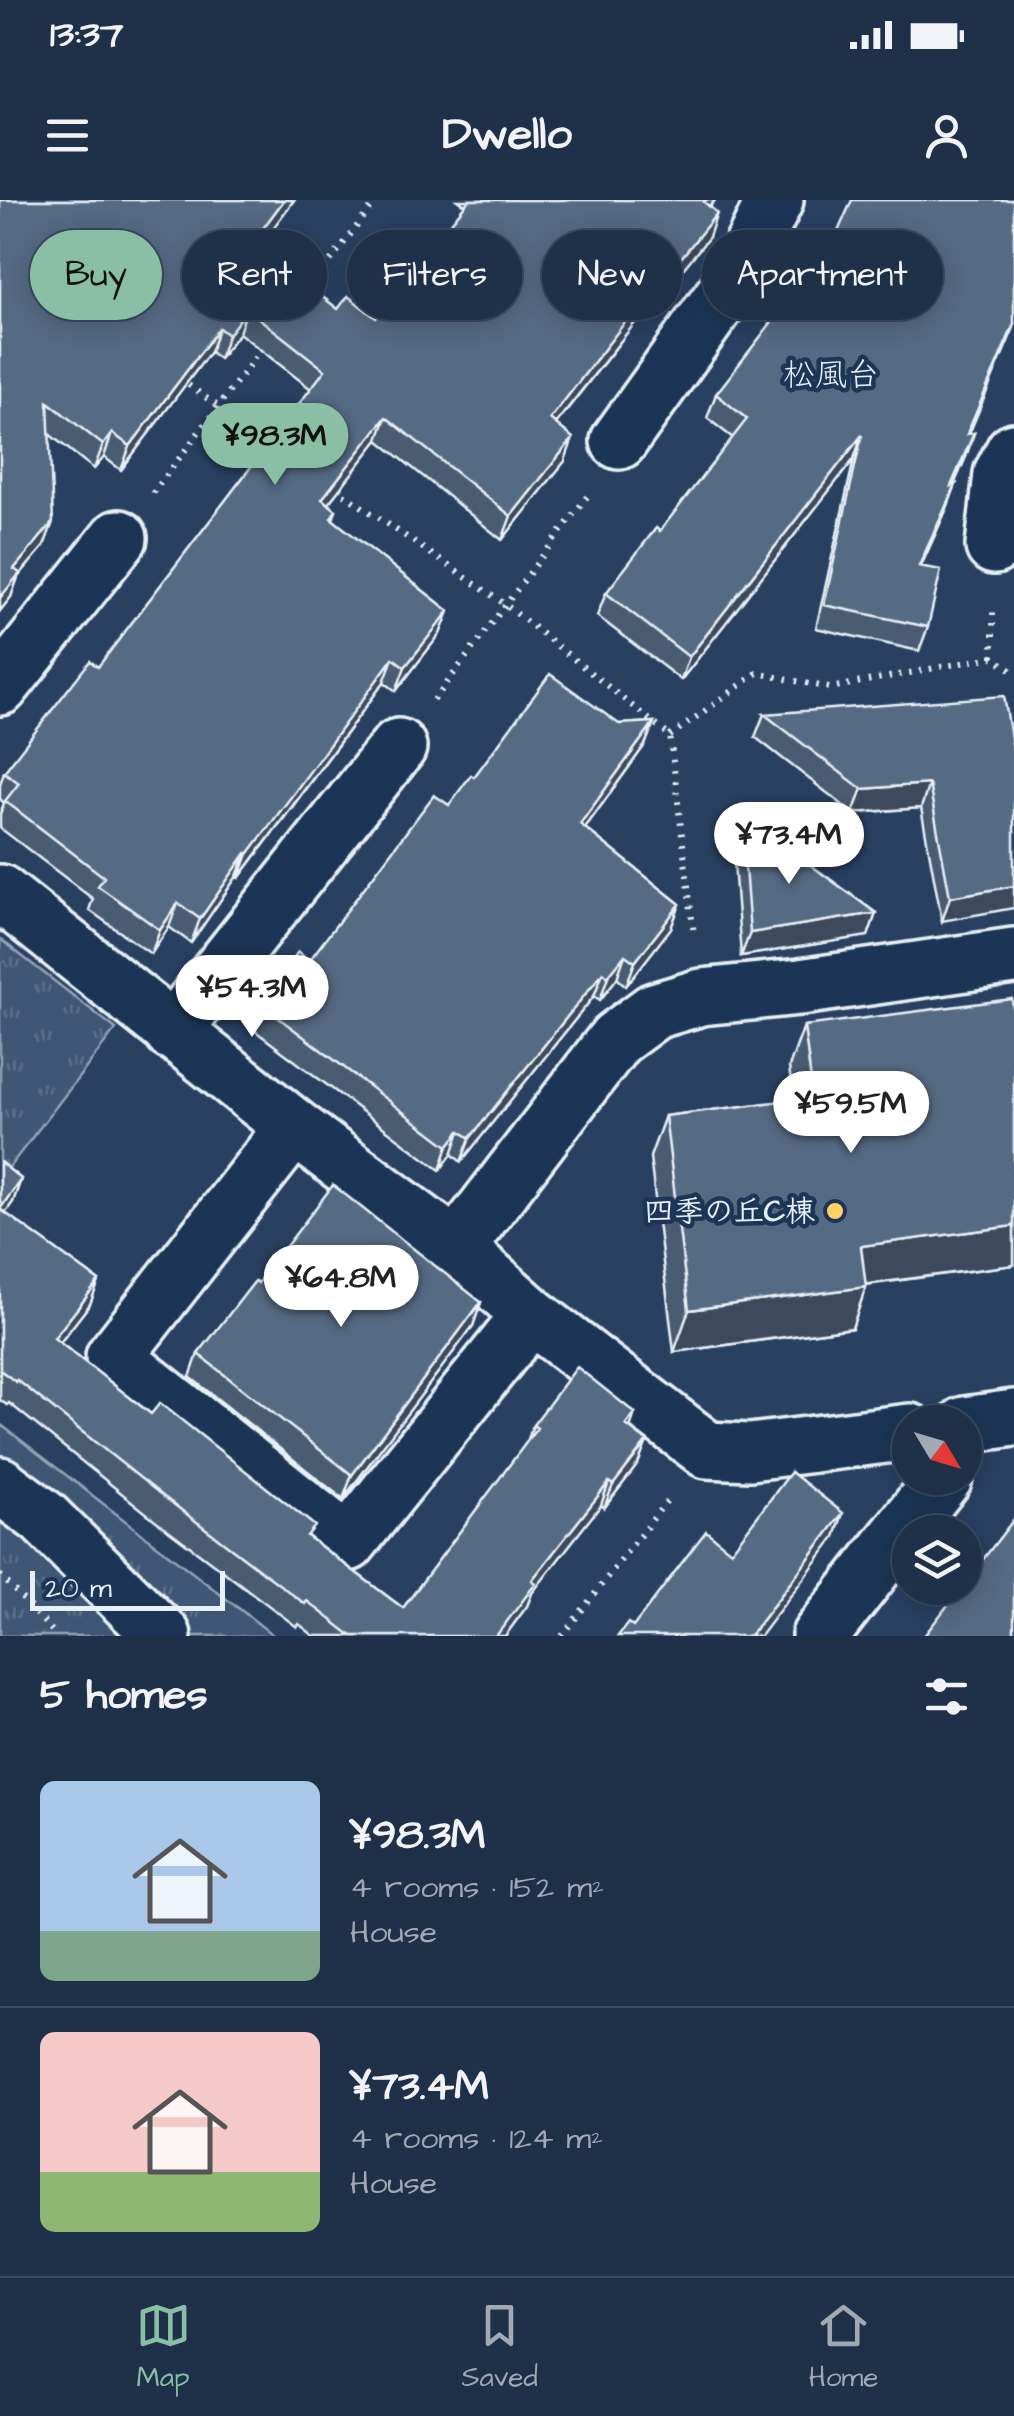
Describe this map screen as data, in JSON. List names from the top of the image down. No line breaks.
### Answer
{"districts":["松風台"],"places":["四季の丘C棟"],"scale_bar":"20 m","north":"bottom right","page":{"status":"13:37","header":"Dwello","chip":["Buy","Rent","Filters","New","Apartment"],"price":["¥98.3M","¥73.4M","¥54.3M","¥59.5M","¥64.8M"],"scale":"20 m","heading":"5 homes","list":[{"name":"¥98.3M","note":"4 rooms · 152 m² · House"},{"name":"¥73.4M","note":"4 rooms · 124 m² · House"}],"tabs":["Map","Saved","Home"]}}
